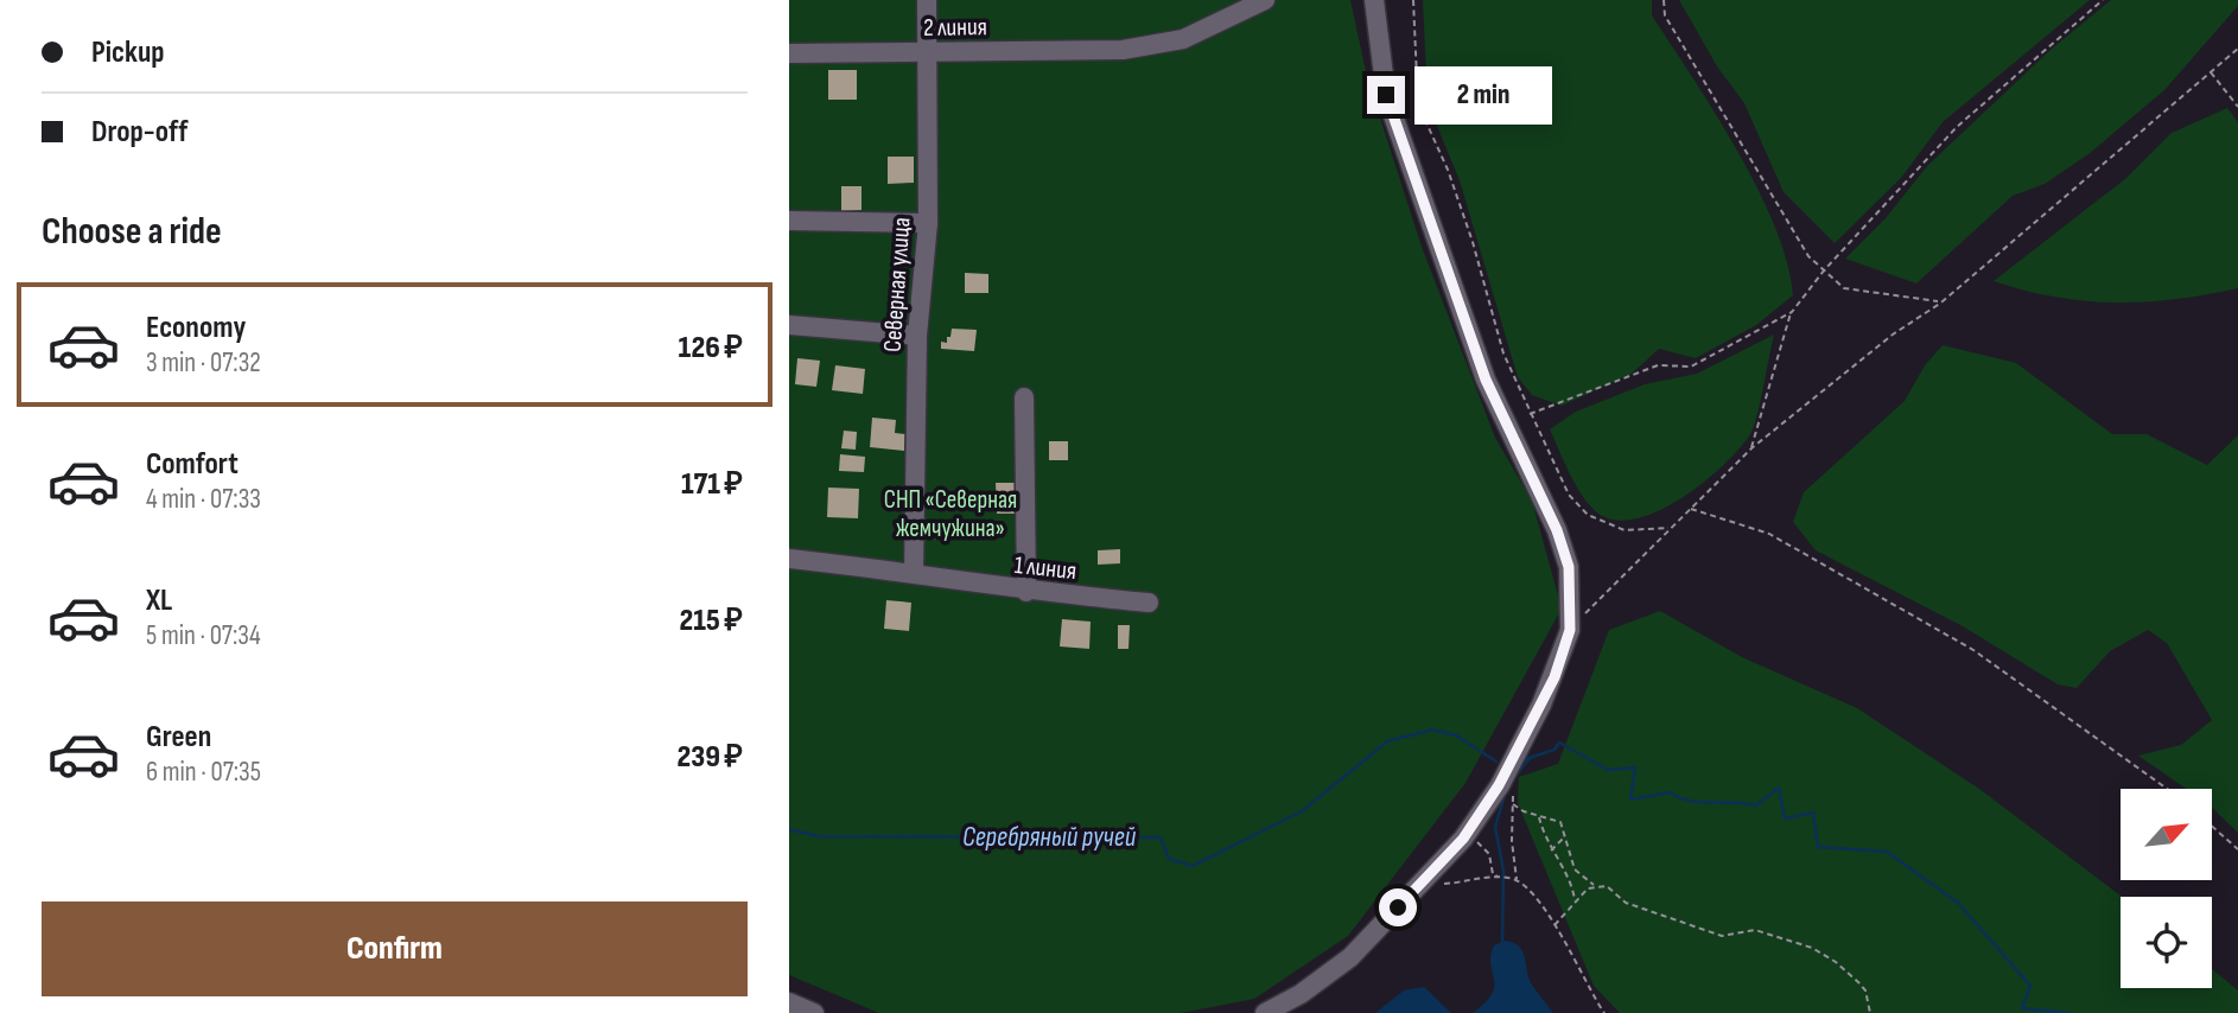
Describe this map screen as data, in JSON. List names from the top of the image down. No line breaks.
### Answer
{"streets":{"street":["2 линия","Северная улица","1 линия"]},"crossings":[["2 линия","Северная улица"],["Северная улица","1 линия"]],"water":["Серебряный ручей"],"parks":["СНП «Северная жемчужина»"],"north":"top right","page":{"banner":["Pickup","Drop-off"],"bubble":"2 min","heading":"Choose a ride","list":[{"name":"Economy","note":"3 min · 07:32","value":"126 ₽"},{"name":"Comfort","note":"4 min · 07:33","value":"171 ₽"},{"name":"XL","note":"5 min · 07:34","value":"215 ₽"},{"name":"Green","note":"6 min · 07:35","value":"239 ₽"}],"buttons":"Confirm"}}
